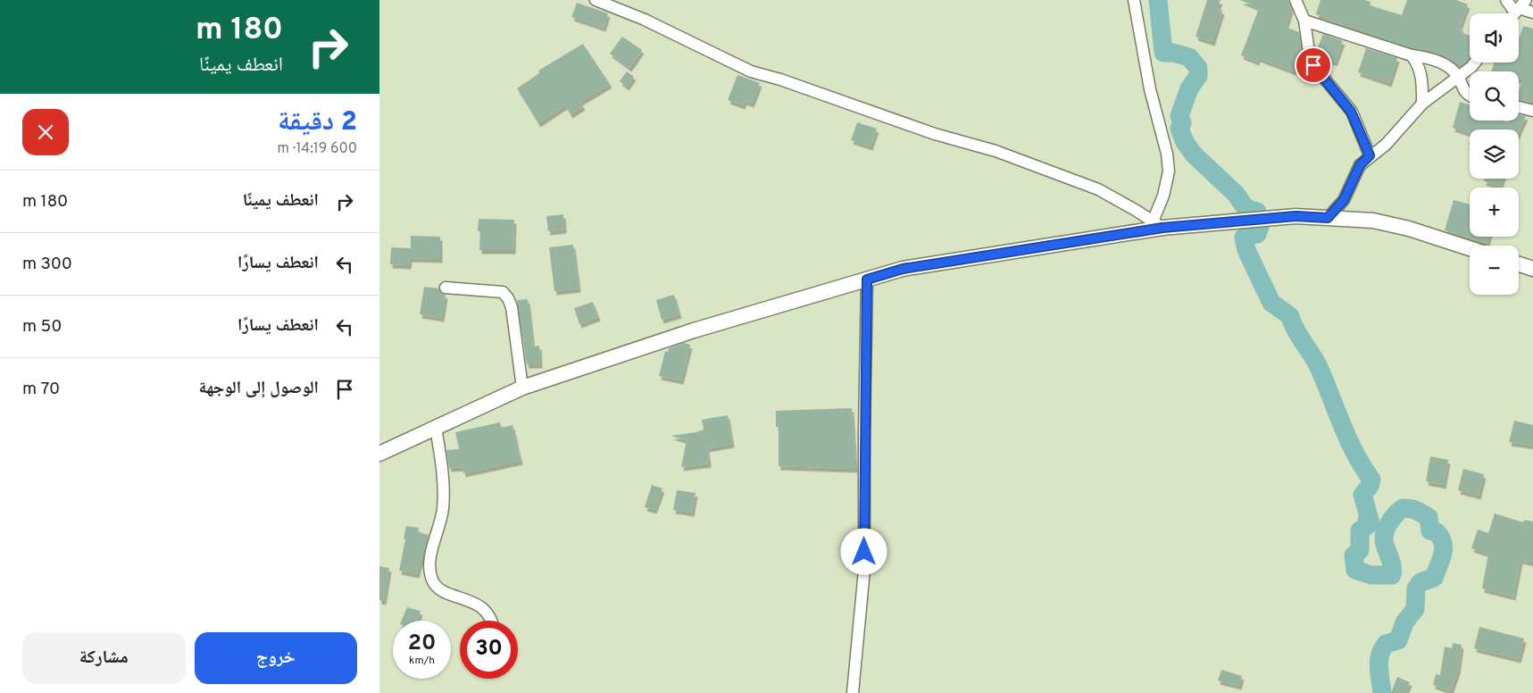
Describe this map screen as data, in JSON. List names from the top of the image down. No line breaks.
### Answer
{"page":{"turn":["180 m","انعطف يمينًا"],"map_buttons":["+","−"],"heading":["2 دقيقة","600 m · 14:19"],"list":[{"name":"انعطف يمينًا","value":"180 m"},{"name":"انعطف يسارًا","value":"300 m"},{"name":"انعطف يسارًا","value":"50 m"},{"name":"الوصول إلى الوجهة","value":"70 m"}],"speed":"20 km/h","limit":"30","buttons":["خروج","مشاركة"]}}
